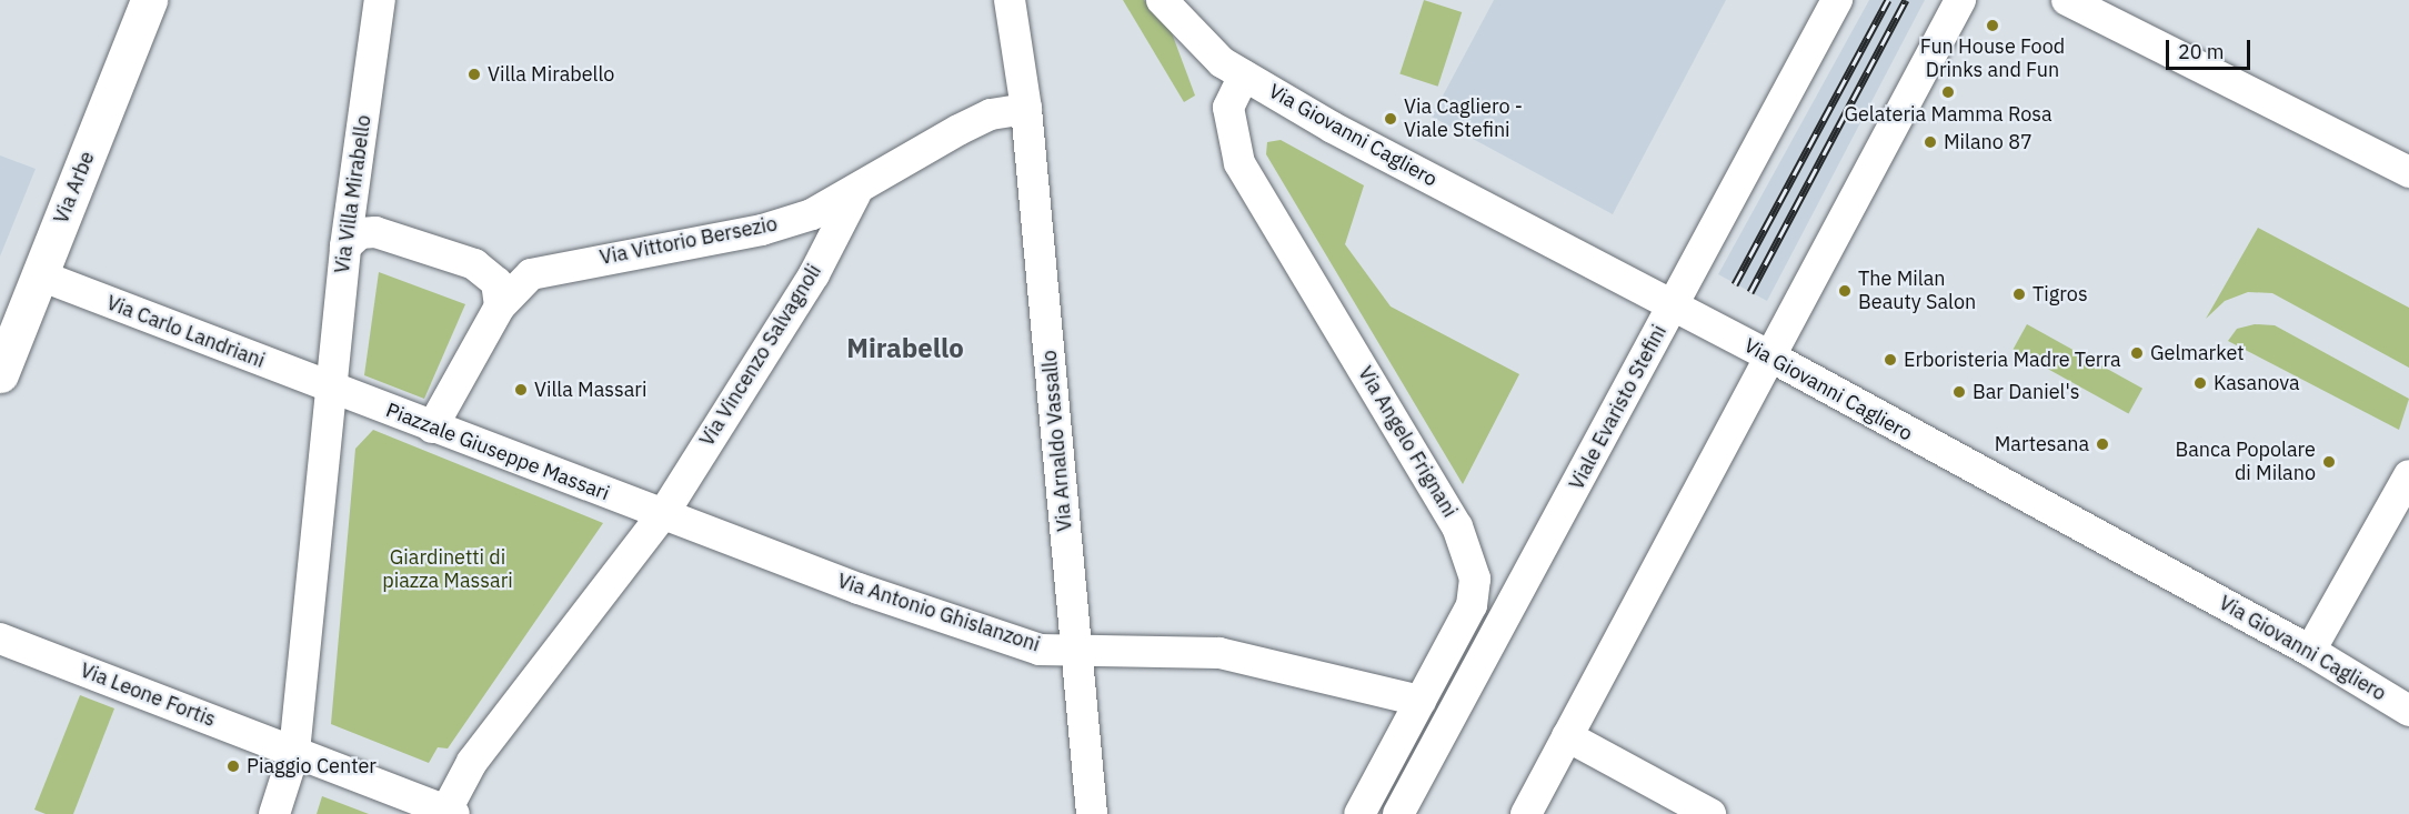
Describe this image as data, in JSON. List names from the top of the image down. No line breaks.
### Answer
{"streets":{"street":["Via Giovanni Cagliero","Via Arbe","Via Villa Mirabello","Via Vittorio Bersezio","Via Carlo Landriani","Via Vincenzo Salvagnoli","Viale Evaristo Stefini","Via Arnaldo Vassallo","Via Angelo Frignani","Piazzale Giuseppe Massari","Via Antonio Ghislanzoni","Via Leone Fortis"]},"crossings":[["Via Giovanni Cagliero","Viale Evaristo Stefini"],["Via Giovanni Cagliero","Via Angelo Frignani"],["Via Arbe","Via Carlo Landriani"],["Via Villa Mirabello","Via Carlo Landriani"],["Via Villa Mirabello","Piazzale Giuseppe Massari"],["Via Vittorio Bersezio","Via Vincenzo Salvagnoli"],["Via Vittorio Bersezio","Via Arnaldo Vassallo"],["Via Vittorio Bersezio","Piazzale Giuseppe Massari"],["Via Carlo Landriani","Piazzale Giuseppe Massari"],["Via Vincenzo Salvagnoli","Piazzale Giuseppe Massari"],["Via Vincenzo Salvagnoli","Via Antonio Ghislanzoni"],["Via Arnaldo Vassallo","Via Antonio Ghislanzoni"],["Via Angelo Frignani","Via Antonio Ghislanzoni"],["Piazzale Giuseppe Massari","Via Antonio Ghislanzoni"]],"districts":["Mirabello"],"parks":["Giardinetti di piazza Massari"],"places":["Fun House Food Drinks and Fun","Villa Mirabello","Gelateria Mamma Rosa","Via Cagliero - Viale Stefini","Milano 87","The Milan Beauty Salon","Tigros","Gelmarket","Erboristeria Madre Terra","Kasanova","Villa Massari","Bar Daniel's","Martesana","Banca Popolare di Milano","Piaggio Center"],"scale_bar":"20 m"}
